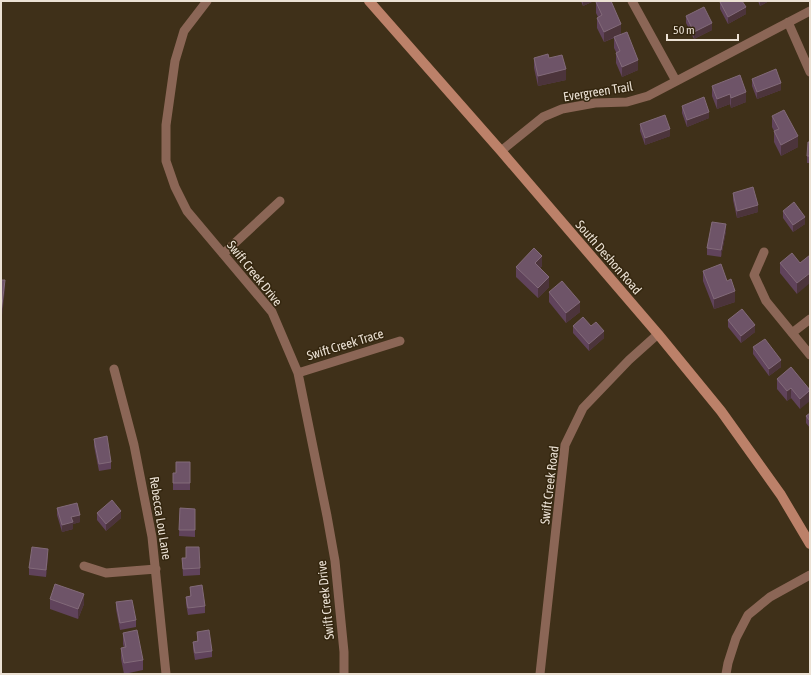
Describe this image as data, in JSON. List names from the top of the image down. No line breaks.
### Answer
{"streets":{"street":["Evergreen Trail","South Deshon Road","Swift Creek Drive","Swift Creek Trace","Swift Creek Road","Rebecca Lou Lane"]},"crossings":[["Evergreen Trail","South Deshon Road"],["South Deshon Road","Swift Creek Road"],["Swift Creek Drive","Swift Creek Trace"]],"scale_bar":"50 m"}
